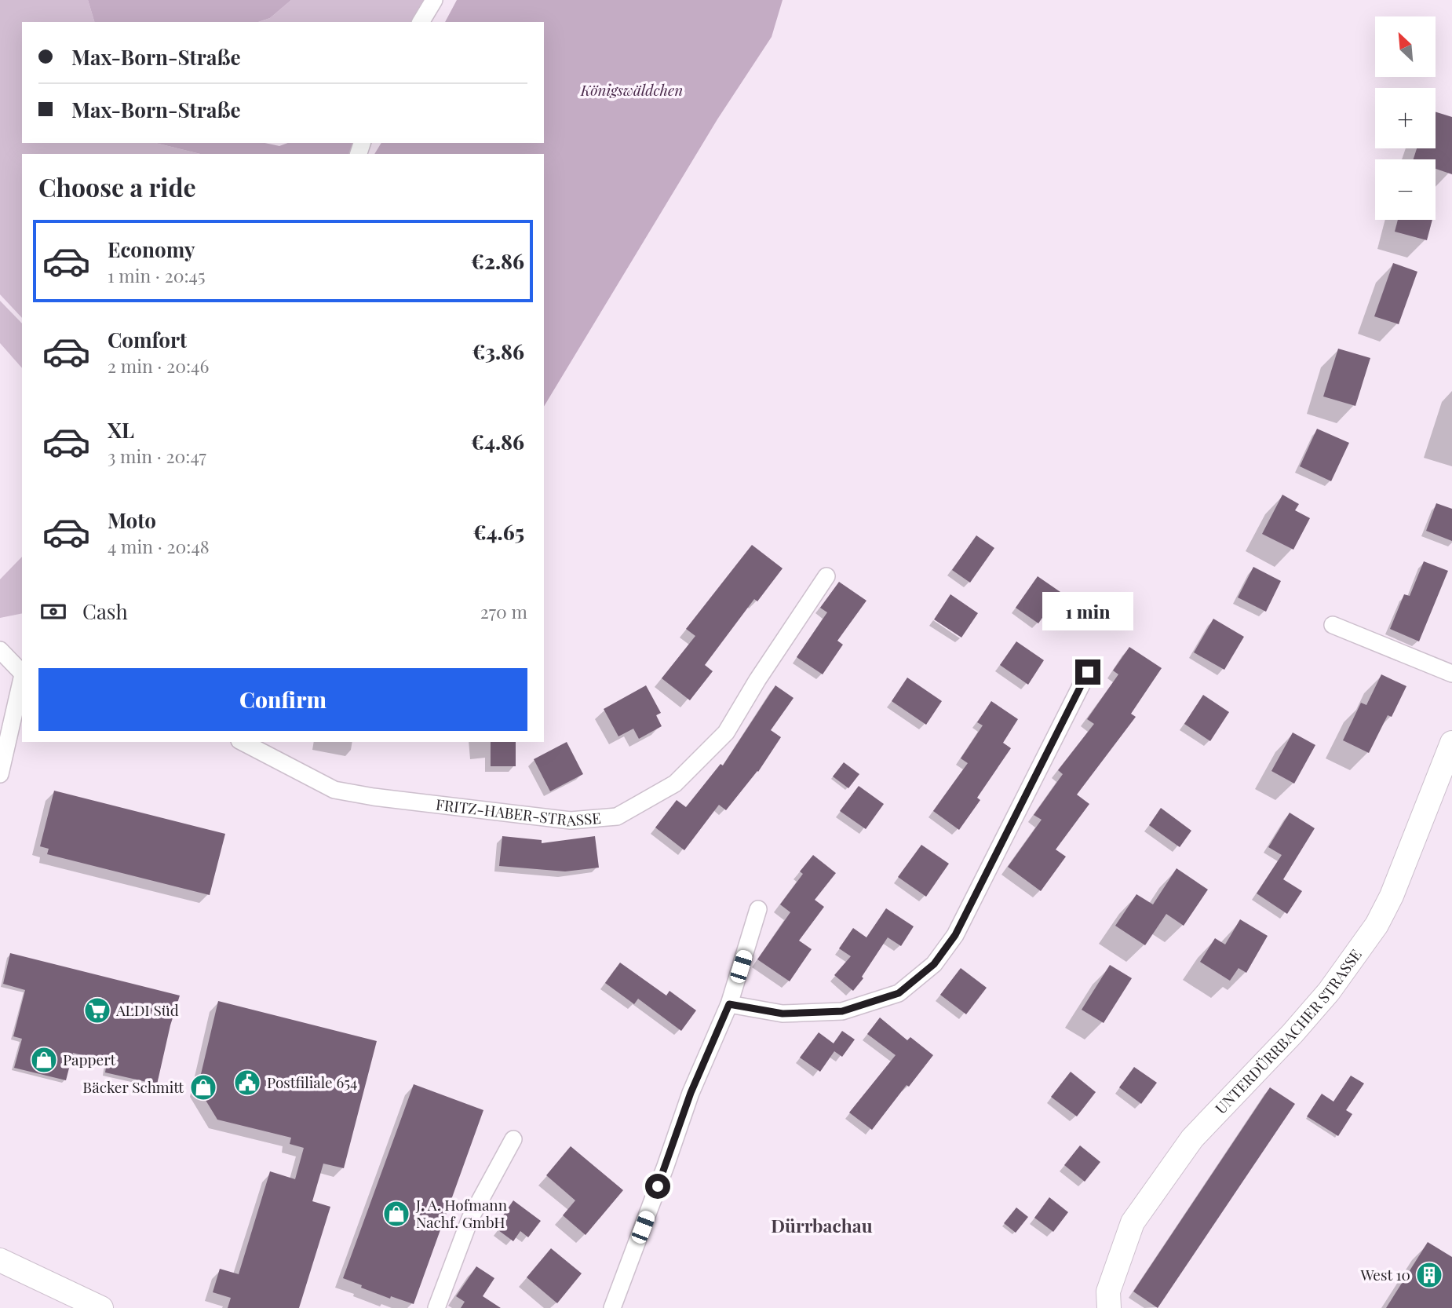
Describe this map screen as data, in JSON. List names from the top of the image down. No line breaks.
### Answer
{"streets":{"street":["FRITZ-HABER-STRASSE","UNTERDÜRRBACHER STRASSE"]},"districts":["Dürrbachau"],"parks":["Königswäldchen"],"places":{"supermarket":["ALDI Süd"],"shop":["Pappert","Bäcker Schmitt","J. A. Hofmann Nachf. GmbH"],"public building":["Postfiliale 654"],"building":["West 10"]},"north":"top left","page":{"map_buttons":["+","−"],"banner":["Max-Born-Straße","Max-Born-Straße"],"heading":"Choose a ride","list":[{"name":"Economy","note":"1 min · 20:45","value":"€2.86"},{"name":"Comfort","note":"2 min · 20:46","value":"€3.86"},{"name":"XL","note":"3 min · 20:47","value":"€4.86"},{"name":"Moto","note":"4 min · 20:48","value":"€4.65"}],"pay":["Cash","270 m"],"bubble":"1 min","buttons":"Confirm"}}
